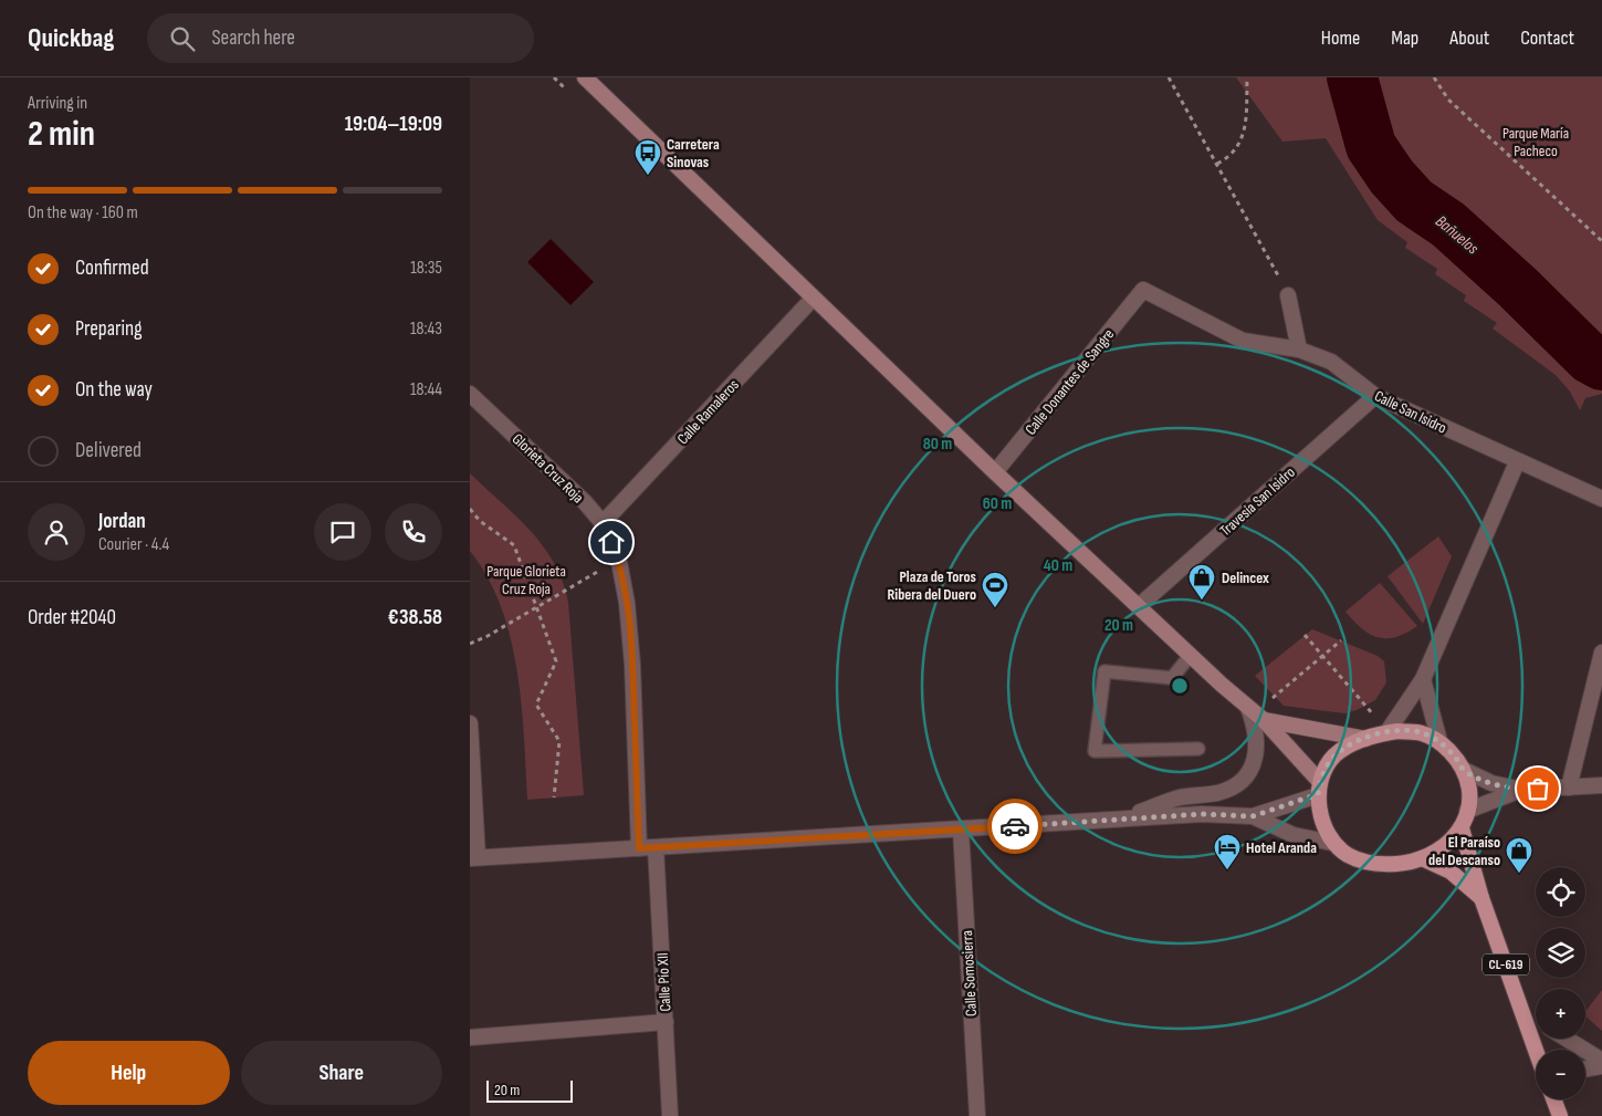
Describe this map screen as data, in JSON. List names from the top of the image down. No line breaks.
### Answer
{"streets":{"main road":["CL-619"],"street":["Calle Donantes de Sangre","Calle Ramaleros","Calle San Isidro","Glorieta Cruz Roja","Travesía San Isidro","Calle Somosierra","Calle Pío XII"]},"crossings":[["Calle Donantes de Sangre","Calle San Isidro"],["Calle Ramaleros","Glorieta Cruz Roja"],["Calle San Isidro","Travesía San Isidro"]],"water":["Bañuelos"],"parks":["Parque María Pacheco","Parque Glorieta Cruz Roja"],"places":{"bus stop":["Carretera Sinovas"],"shop":["Delincex","El Paraíso del Descanso"],"sports":["Plaza de Toros Ribera del Duero"],"hotel":["Hotel Aranda"]},"scale_bar":"20 m","page":{"header":"Quickbag","search":"Search here","nav":["Home","Map","About","Contact"],"heading":["2 min","Arriving in","19:04–19:09"],"panel":["Jordan","Courier · 4.4","Order #2040","€38.58"],"bar":"On the way · 160 m","list":[["Confirmed","18:35"],["Preparing","18:43"],["On the way","18:44"],"Delivered"],"map_buttons":["+","−"],"buttons":["Help","Share"],"scale":"20 m"},"rings":["80 m","60 m","40 m","20 m"]}
